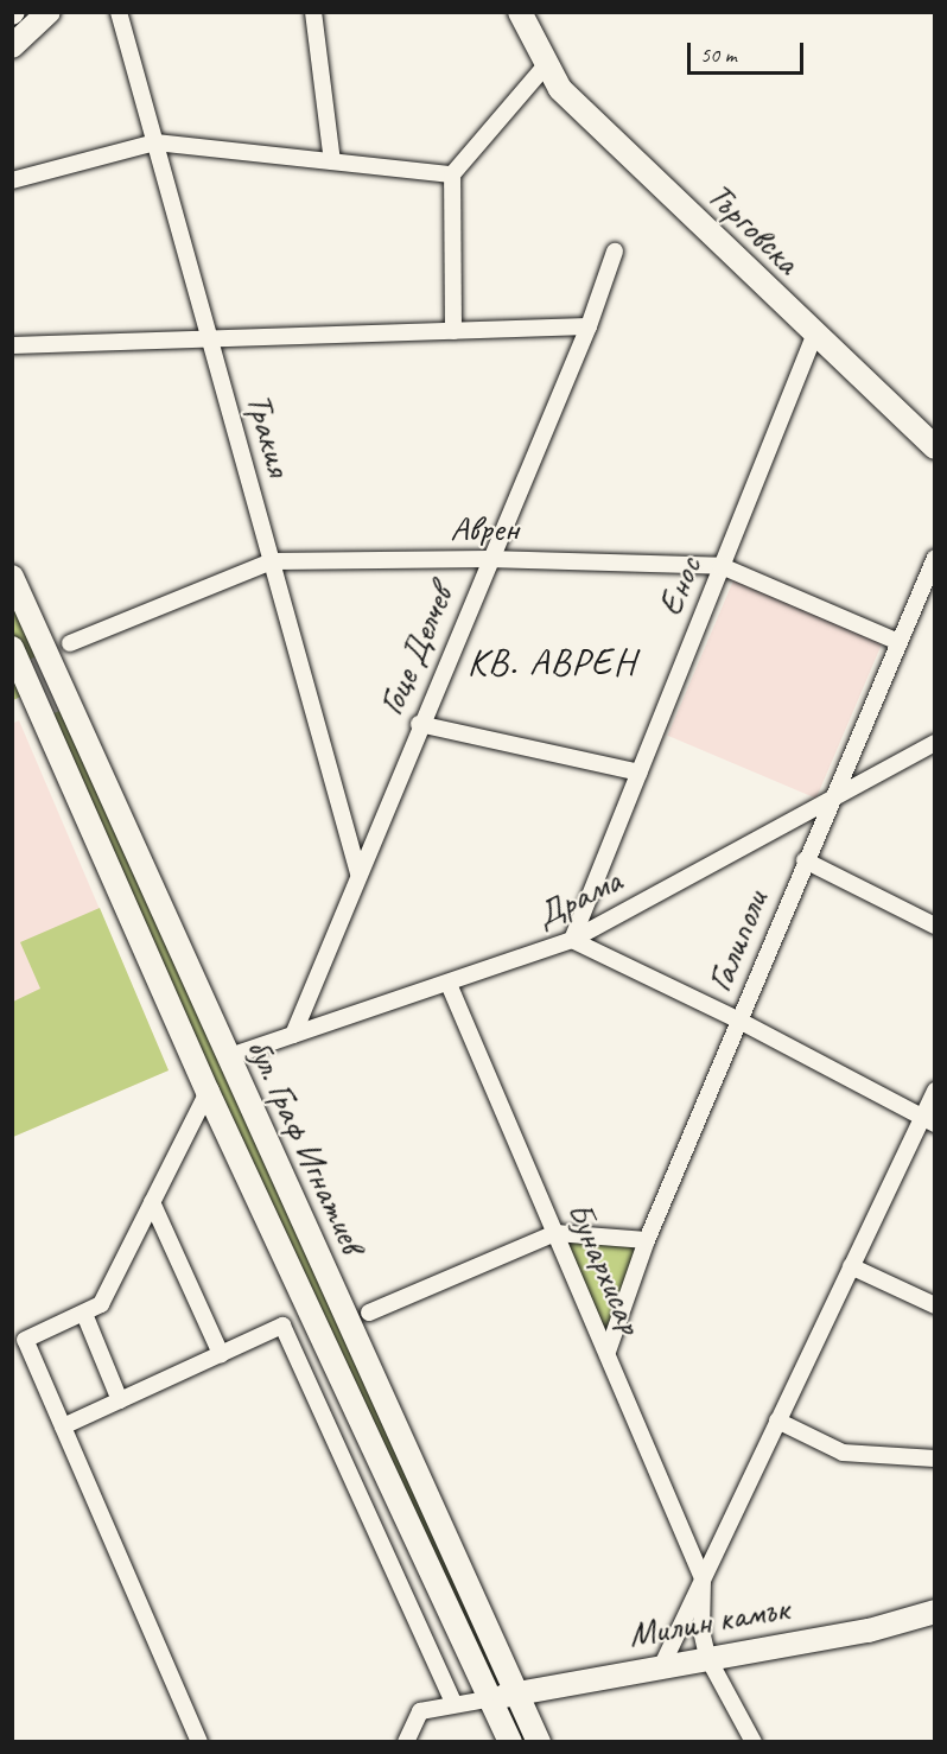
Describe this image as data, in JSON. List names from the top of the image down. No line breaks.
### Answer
{"streets":{"main road":["Търговска","бул. Граф Игнатиев","Милин камък"],"street":["Тракия","Аврен","Енос","Гоце Делчев","Драма","Галиполи","Бунархисар"]},"crossings":[["Търговска","Енос"],["Тракия","Аврен"],["Тракия","Гоце Делчев"],["Аврен","Енос"],["Аврен","Гоце Делчев"],["Аврен","Галиполи"],["Енос","Драма"],["Гоце Делчев","Драма"],["Драма","Галиполи"],["Драма","бул. Граф Игнатиев"],["Драма","Бунархисар"],["Галиполи","Бунархисар"],["бул. Граф Игнатиев","Милин камък"]],"districts":["КВ. АВРЕН"],"scale_bar":"50 m"}
